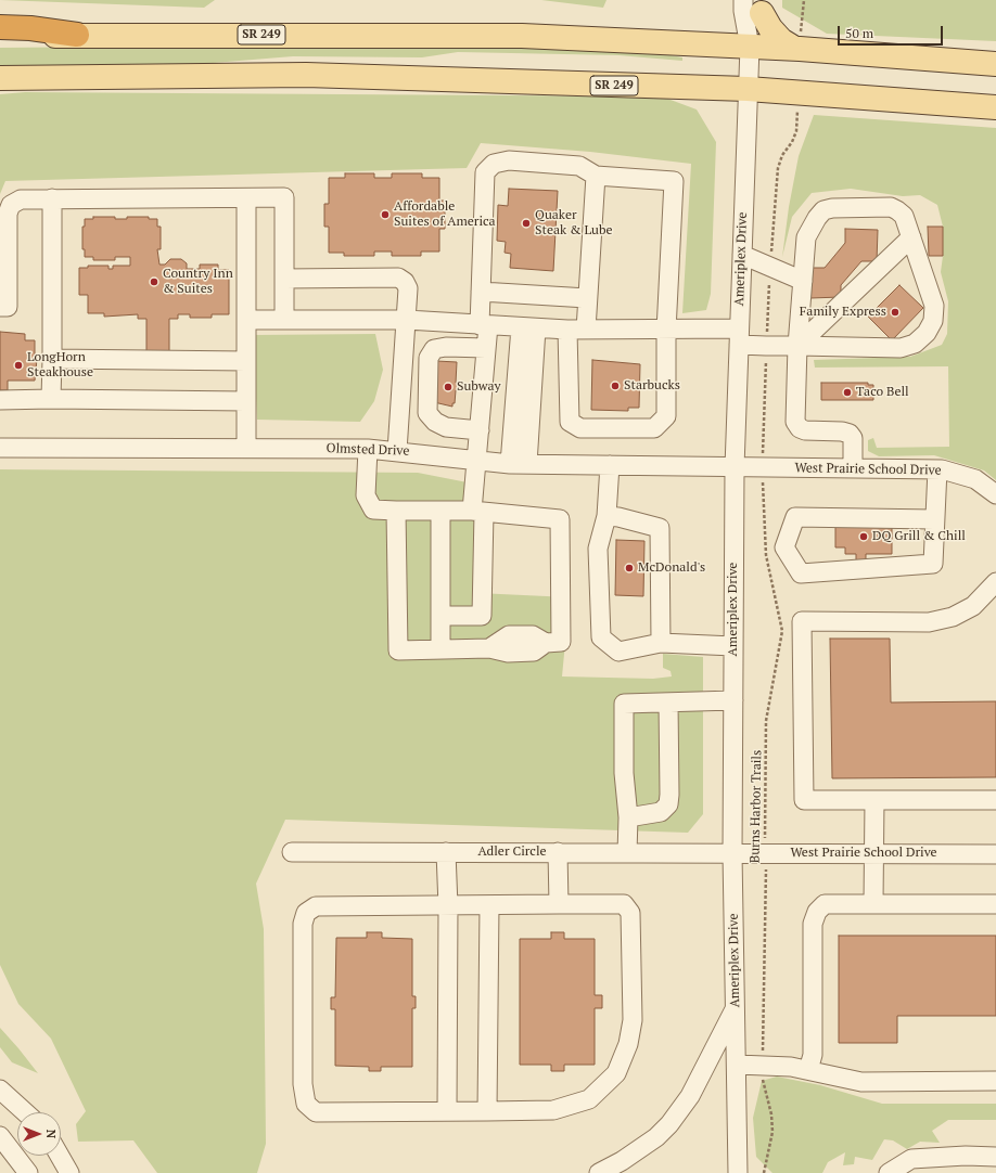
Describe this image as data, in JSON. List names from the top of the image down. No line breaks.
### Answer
{"streets":{"main road":["SR 249"],"street":["Ameriplex Drive","Olmsted Drive","West Prairie School Drive","Adler Circle"],"path":["Burns Harbor Trails"]},"crossings":[["SR 249","Ameriplex Drive"],["Ameriplex Drive","Olmsted Drive"],["Ameriplex Drive","West Prairie School Drive"],["Ameriplex Drive","Adler Circle"],["Olmsted Drive","West Prairie School Drive"],["West Prairie School Drive","Burns Harbor Trails"],["West Prairie School Drive","Adler Circle"]],"places":["Affordable Suites of America","Quaker Steak & Lube","Country Inn & Suites","Family Express","LongHorn Steakhouse","Starbucks","Subway","Taco Bell","DQ Grill & Chill","McDonald's"],"scale_bar":"50 m","north":"right"}
